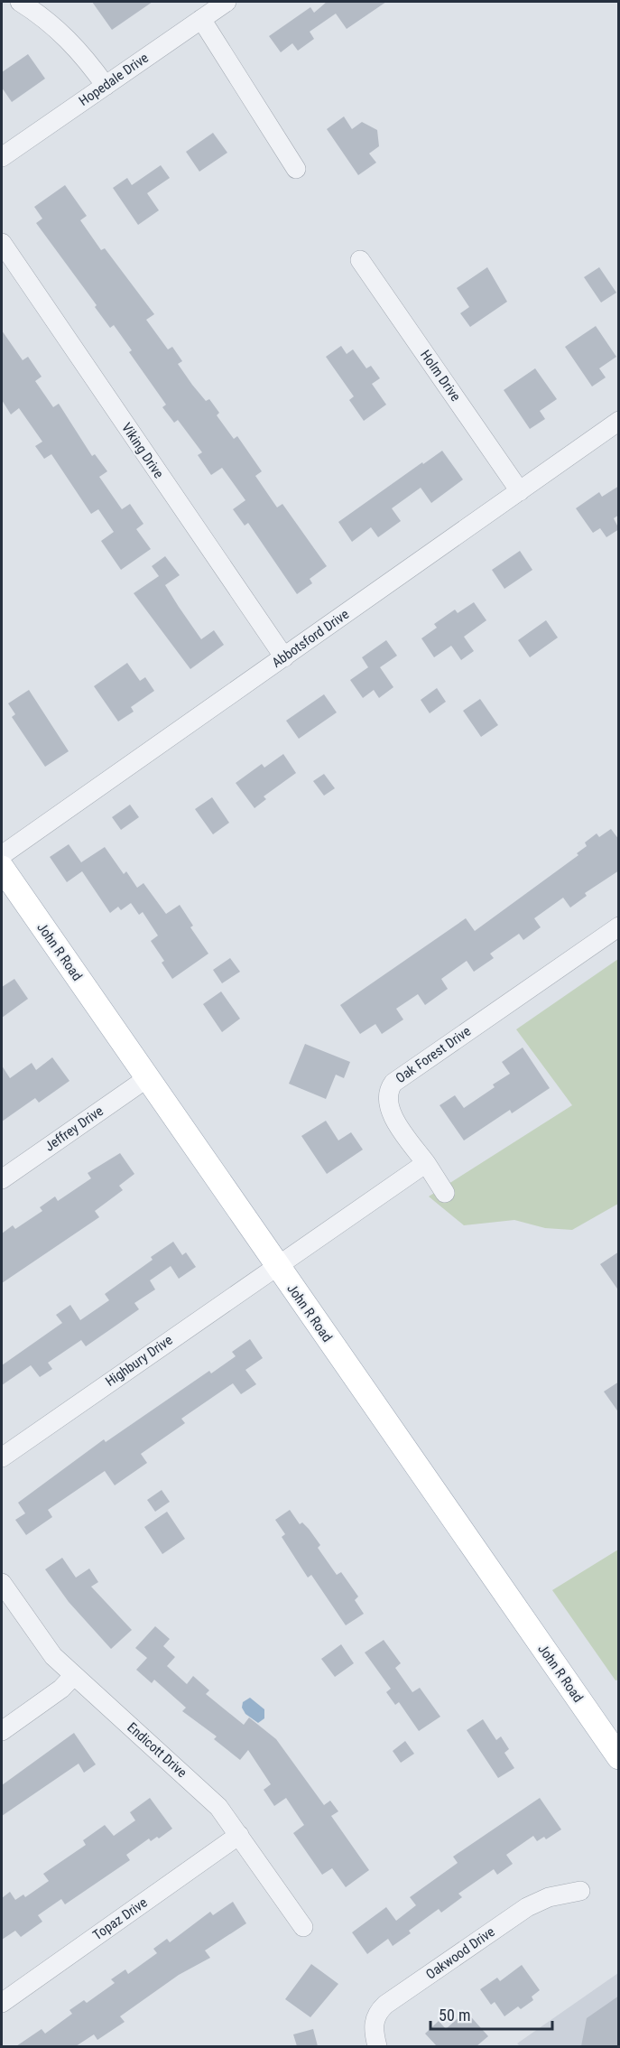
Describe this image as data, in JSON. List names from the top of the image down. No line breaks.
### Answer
{"streets":{"main road":["John R Road"],"street":["Hopedale Drive","Holm Drive","Viking Drive","Abbotsford Drive","Oak Forest Drive","Jeffrey Drive","Highbury Drive","Endicott Drive","Topaz Drive","Oakwood Drive"]},"crossings":[["Holm Drive","Abbotsford Drive"],["Viking Drive","Abbotsford Drive"],["John R Road","Jeffrey Drive"],["John R Road","Highbury Drive"],["Endicott Drive","Topaz Drive"]],"scale_bar":"50 m"}
